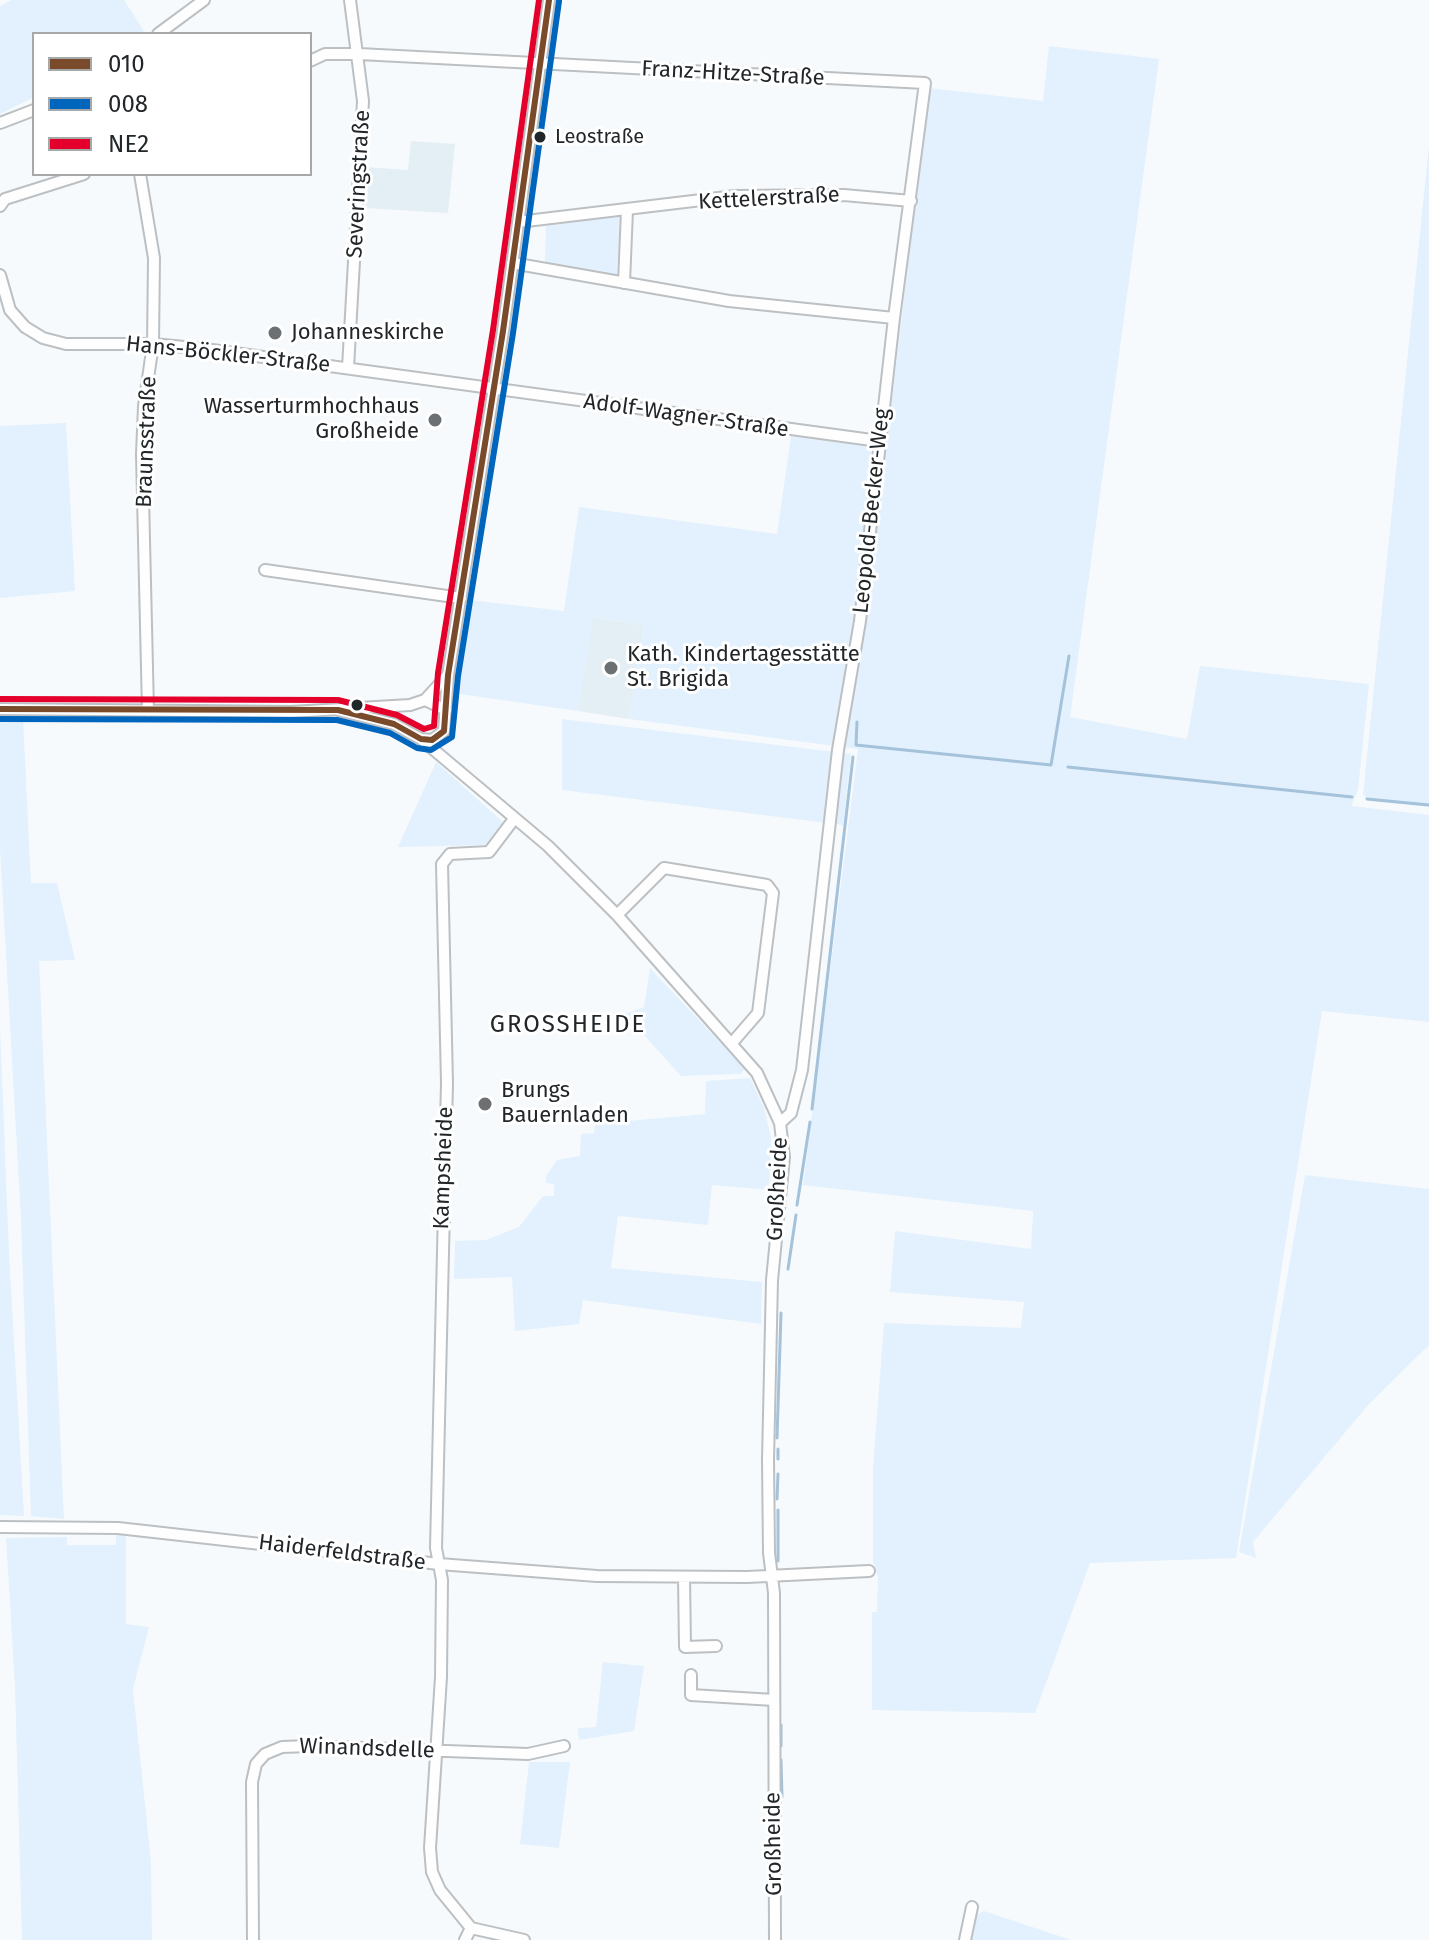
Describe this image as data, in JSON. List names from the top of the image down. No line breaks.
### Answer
{"streets":{"street":["Franz-Hitze-Straße","Severingstraße","Kettelerstraße","Hans-Böckler-Straße","Adolf-Wagner-Straße","Braunsstraße","Leopold-Becker-Weg","Kampsheide","Großheide","Haiderfeldstraße","Winandsdelle"]},"crossings":[["Franz-Hitze-Straße","Severingstraße"],["Franz-Hitze-Straße","Leopold-Becker-Weg"],["Severingstraße","Hans-Böckler-Straße"],["Kettelerstraße","Leopold-Becker-Weg"],["Hans-Böckler-Straße","Adolf-Wagner-Straße"],["Hans-Böckler-Straße","Braunsstraße"],["Adolf-Wagner-Straße","Leopold-Becker-Weg"],["Leopold-Becker-Weg","Großheide"],["Kampsheide","Großheide"],["Kampsheide","Haiderfeldstraße"],["Kampsheide","Winandsdelle"],["Großheide","Haiderfeldstraße"]],"districts":["GROSSHEIDE"],"places":["Leostraße","Johanneskirche","Wasserturmhochhaus Großheide","Kath. Kindertagesstätte St. Brigida","Brungs Bauernladen"],"lines":["transit line 010","transit line NE2","transit line 008"],"legend":["010","008","NE2"]}
